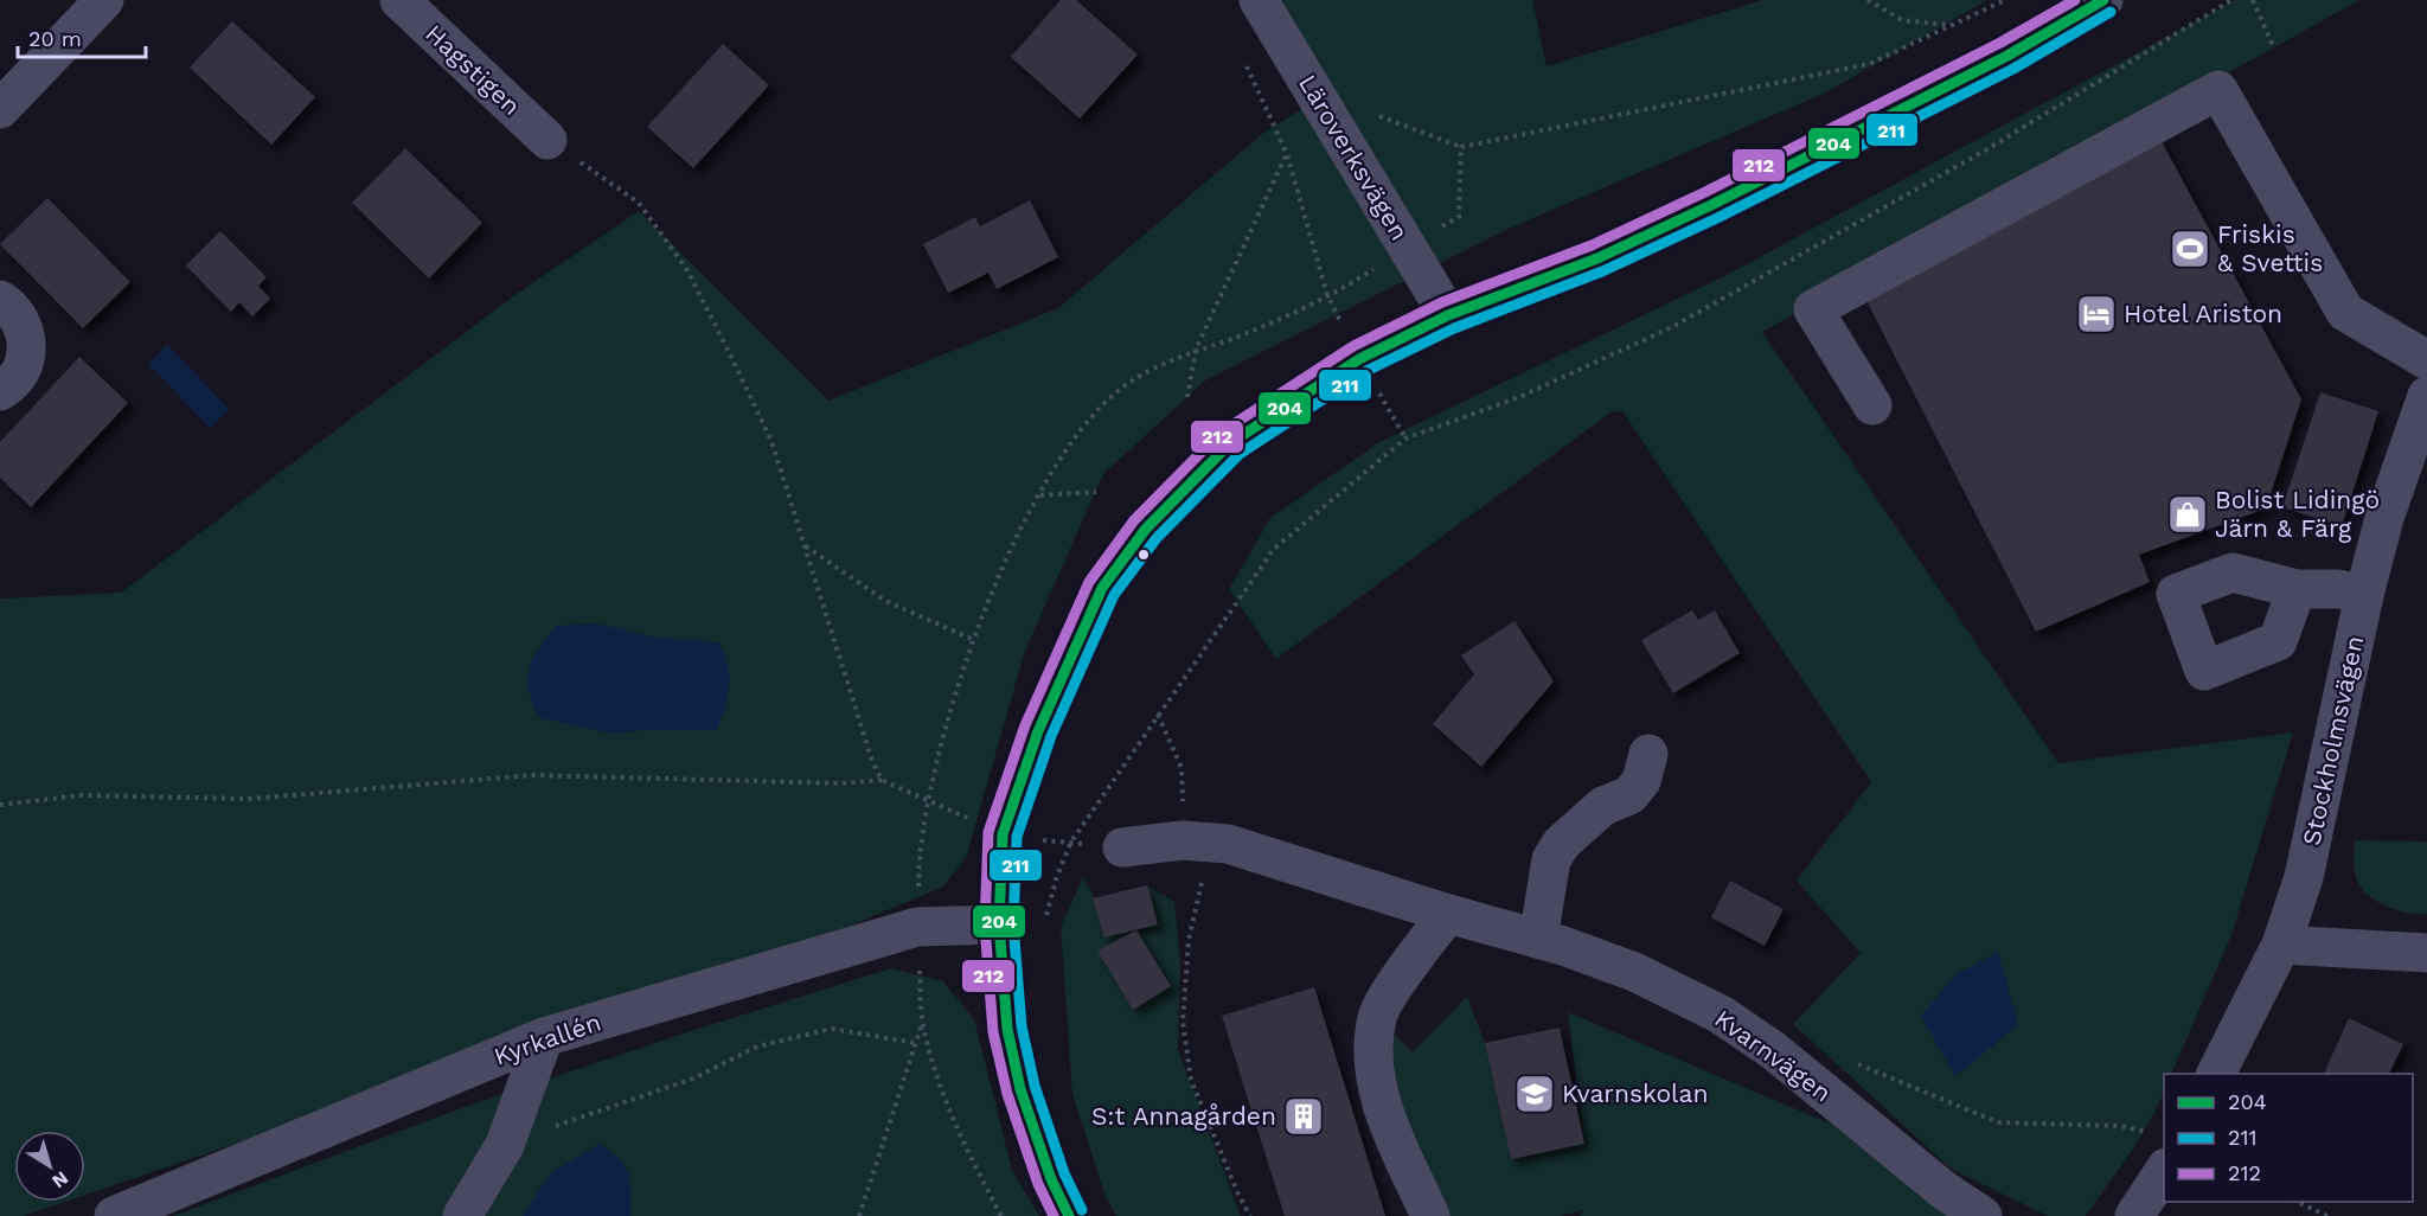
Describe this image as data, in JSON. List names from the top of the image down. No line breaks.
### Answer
{"streets":{"street":["Hagstigen","Läroverksvägen","Stockholmsvägen","Kyrkallén","Kvarnvägen"]},"places":{"sports":["Friskis & Svettis"],"hotel":["Hotel Ariston"],"shop":["Bolist Lidingö Järn & Färg"],"school or university":["Kvarnskolan"],"building":["S:t Annagården"]},"lines":["transit line 204","transit line 212","transit line 211"],"legend":["204","211","212"],"scale_bar":"20 m","north":"bottom right"}
